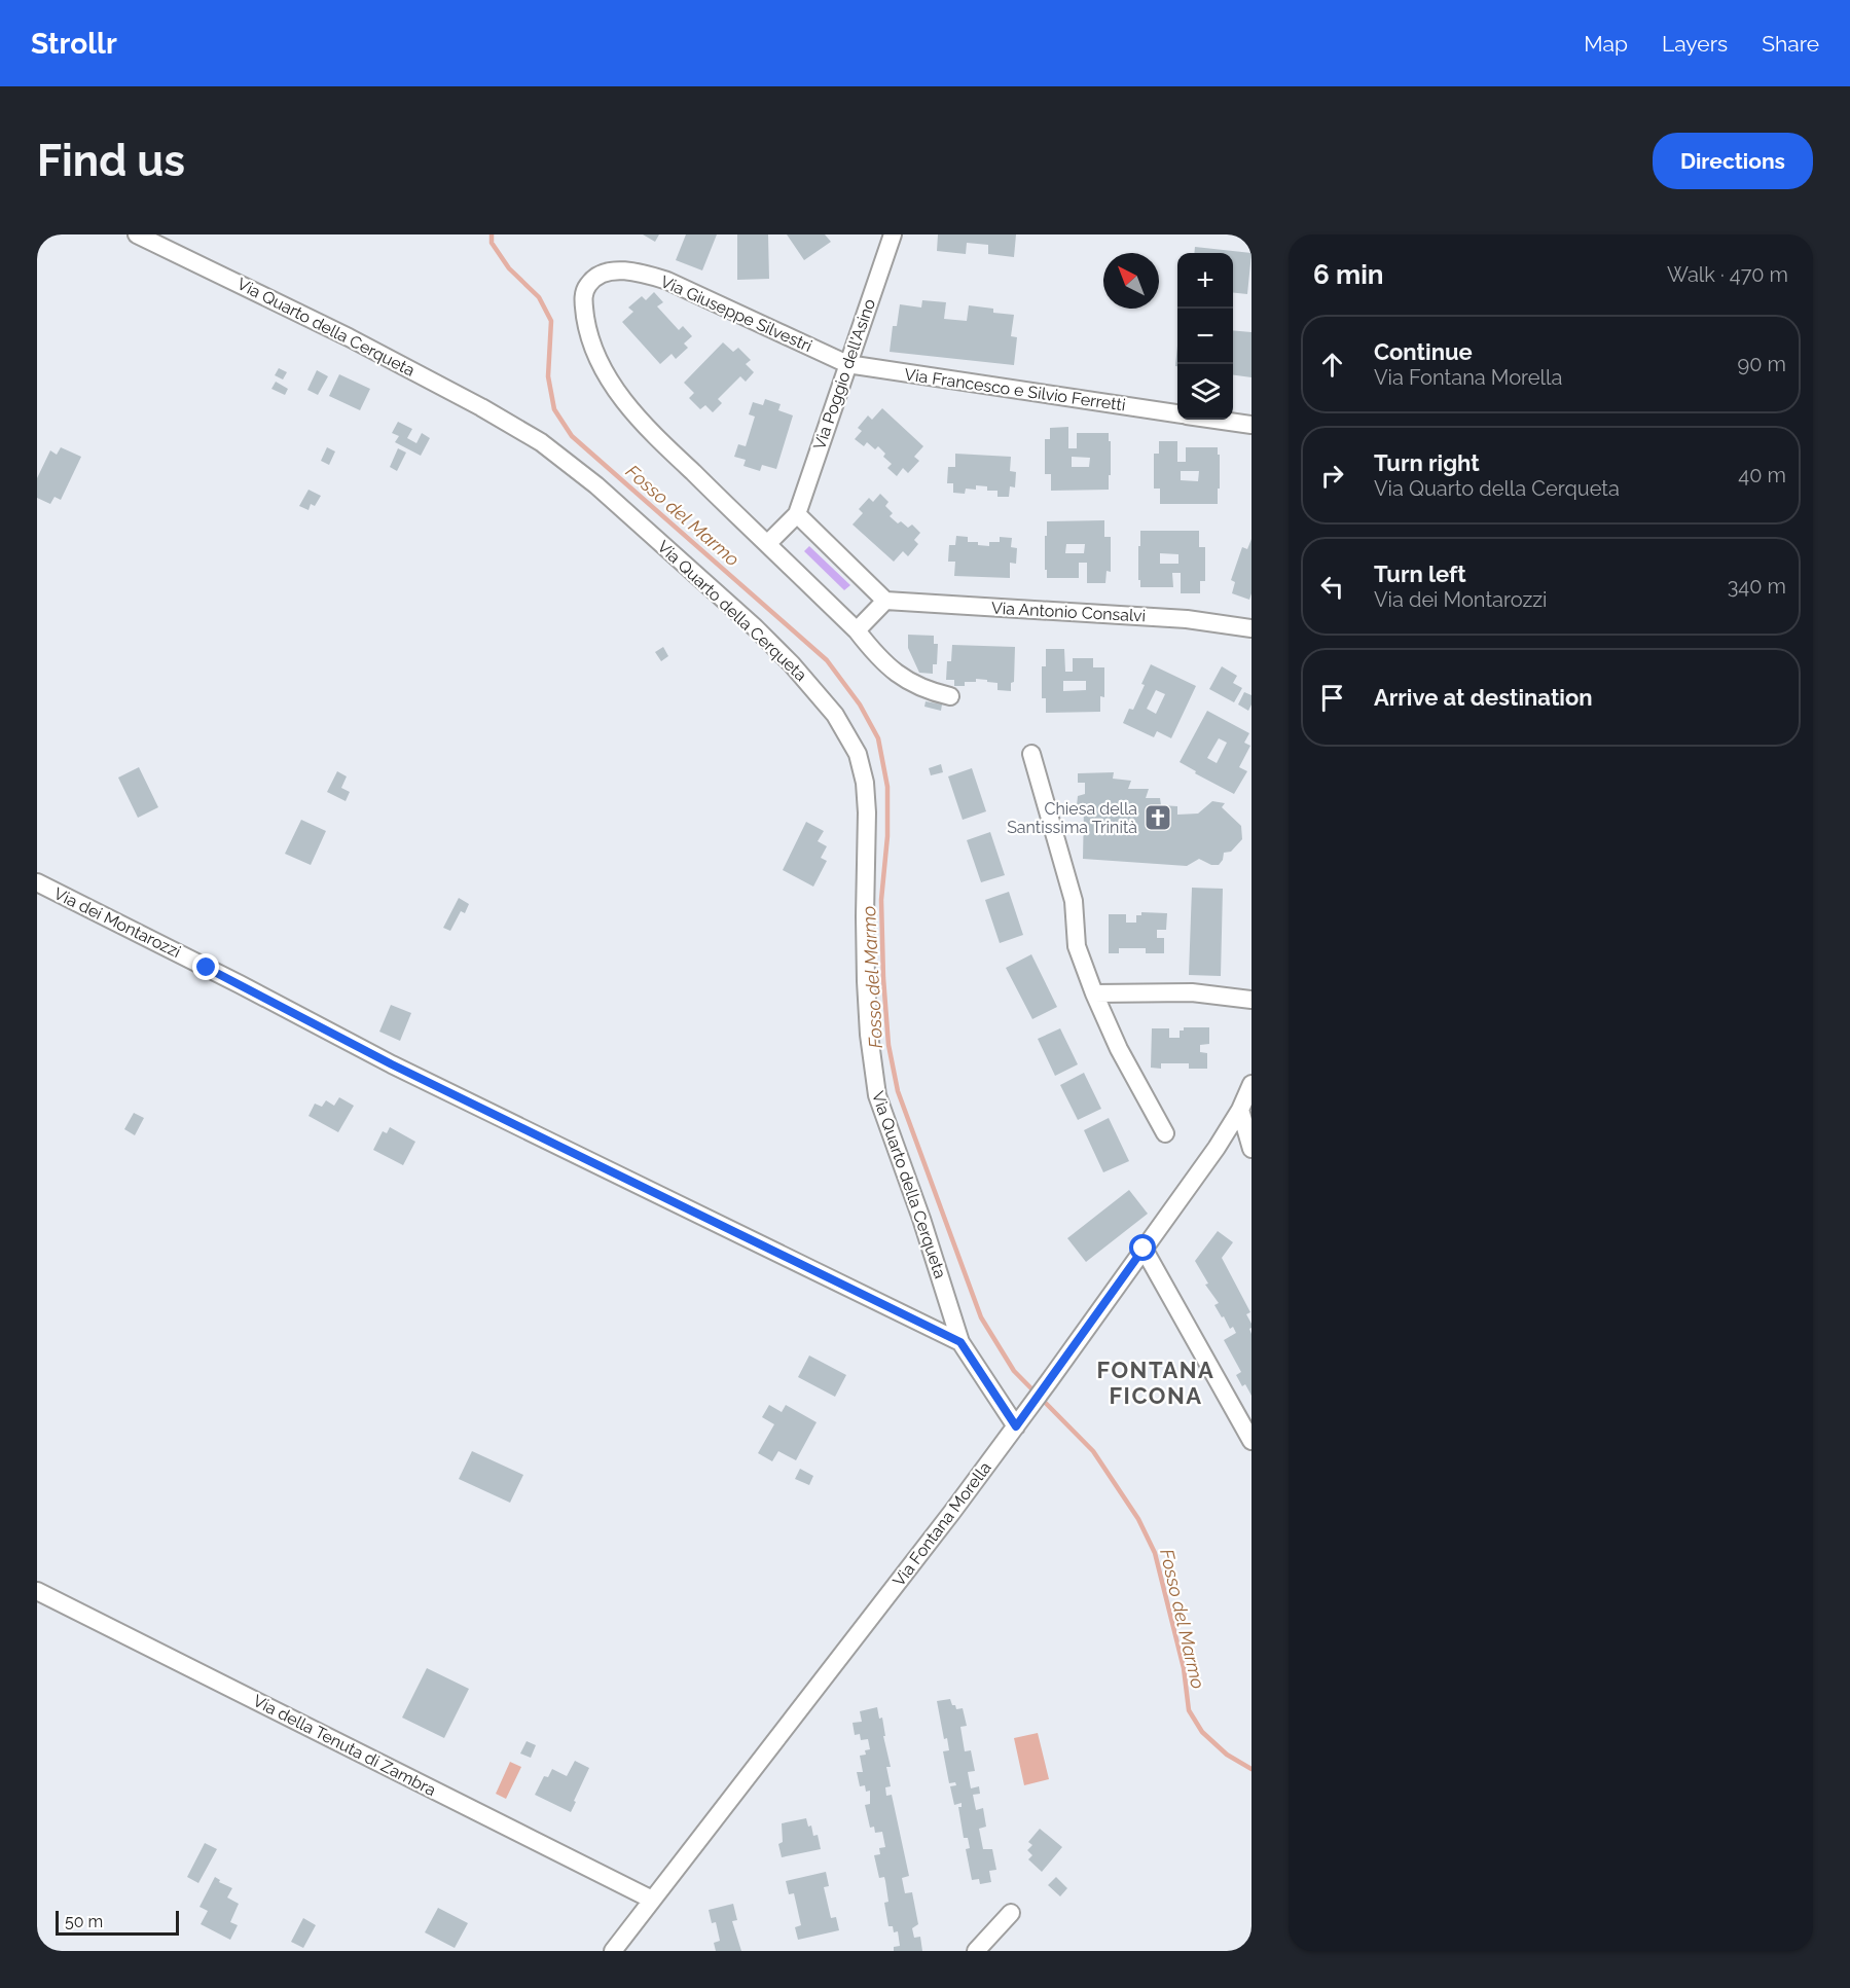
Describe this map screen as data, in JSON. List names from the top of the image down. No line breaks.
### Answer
{"streets":{"street":["Via Giuseppe Silvestri","Via Quarto della Cerqueta","Via Poggio dell'Asino","Via Francesco e Silvio Ferretti","Via Antonio Consalvi","Via dei Montarozzi","Via Fontana Morella","Via della Tenuta di Zambra"]},"crossings":[["Via Giuseppe Silvestri","Via Poggio dell'Asino"],["Via Giuseppe Silvestri","Via Francesco e Silvio Ferretti"],["Via Quarto della Cerqueta","Via dei Montarozzi"],["Via Quarto della Cerqueta","Via Fontana Morella"],["Via Poggio dell'Asino","Via Francesco e Silvio Ferretti"],["Via Fontana Morella","Via della Tenuta di Zambra"]],"districts":["FONTANA FICONA"],"water":["Fosso del Marmo"],"places":{"church":["Chiesa della Santissima Trinità"]},"scale_bar":"50 m","north":"top left","page":{"header":"Strollr","nav":["Map","Layers","Share"],"buttons":"Directions","title":"Find us","heading":["6 min","Walk · 470 m"],"map_buttons":["+","−"],"list":[["Continue","Via Fontana Morella","90 m"],["Turn right","Via Quarto della Cerqueta","40 m"],["Turn left","Via dei Montarozzi","340 m"],"Arrive at destination"],"scale":"50 m"}}
